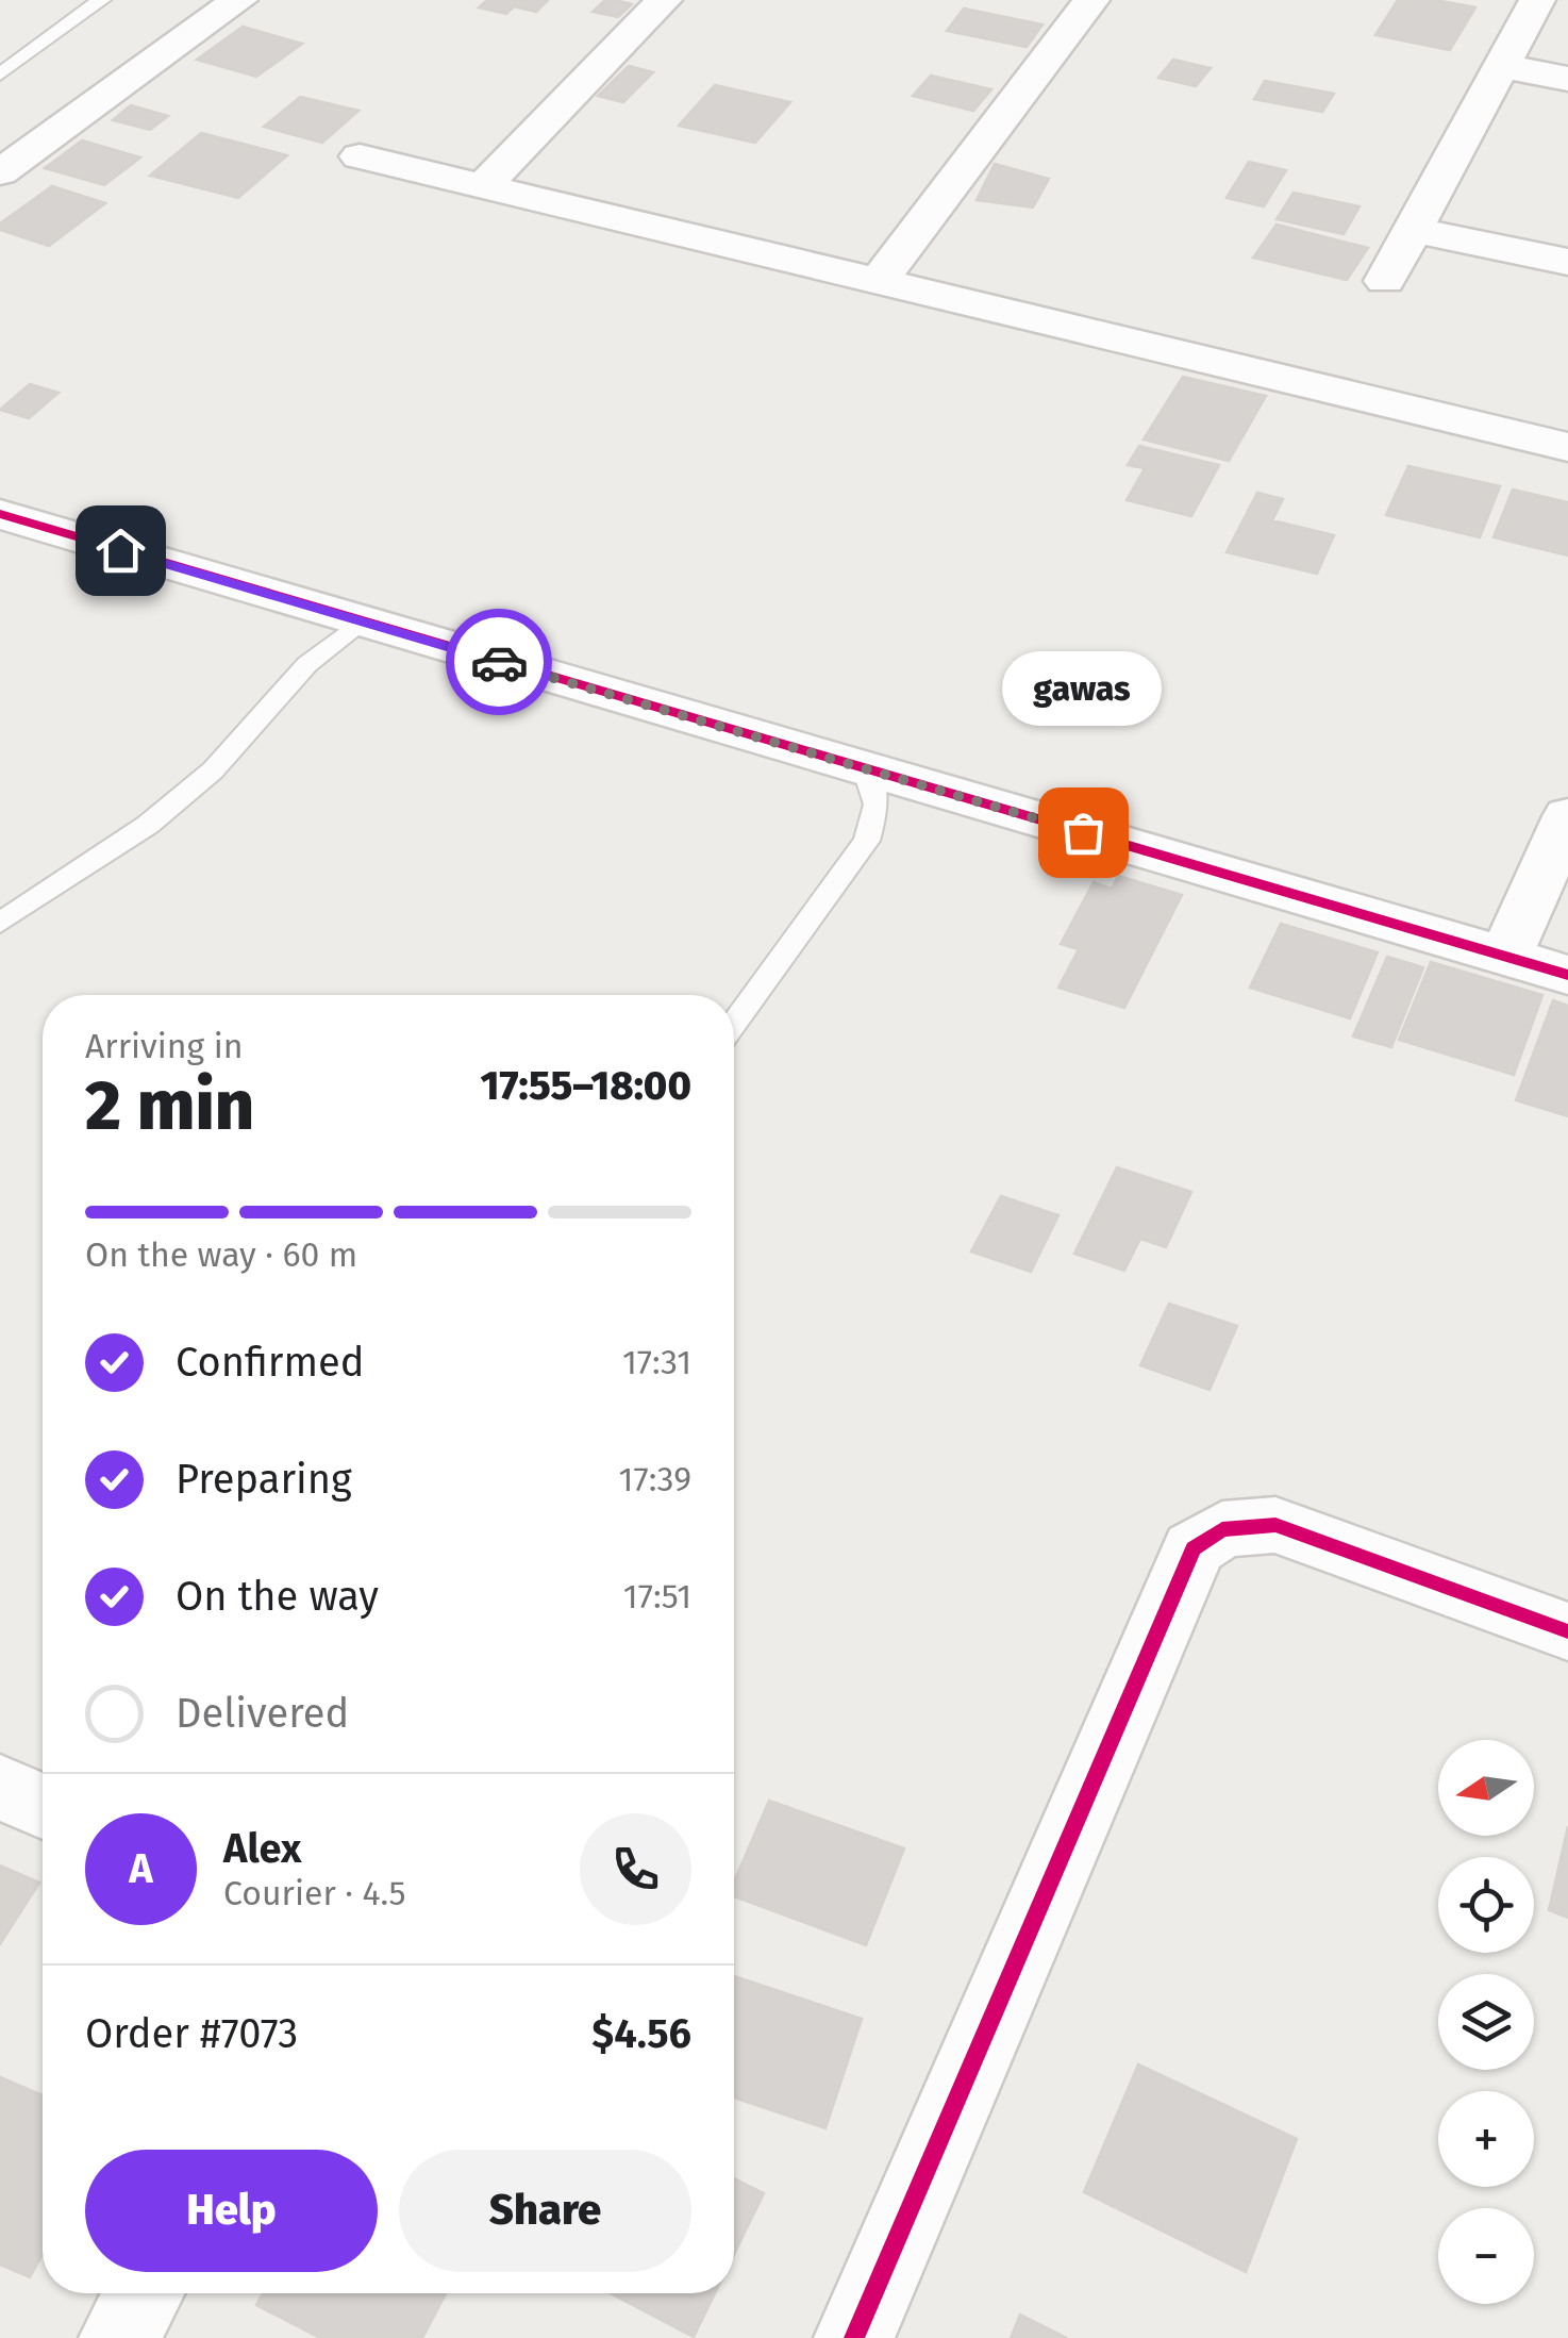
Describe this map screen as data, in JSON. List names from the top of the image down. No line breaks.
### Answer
{"places":["gawas"],"north":"left","page":{"bubble":"gawas","heading":["2 min","Arriving in","17:55–18:00"],"panel":["Alex","Courier · 4.5","Order #7073","$4.56"],"bar":"On the way · 60 m","list":[["Confirmed","17:31"],["Preparing","17:39"],["On the way","17:51"],"Delivered"],"map_buttons":["+","−"],"round":"A","buttons":["Help","Share"]}}
